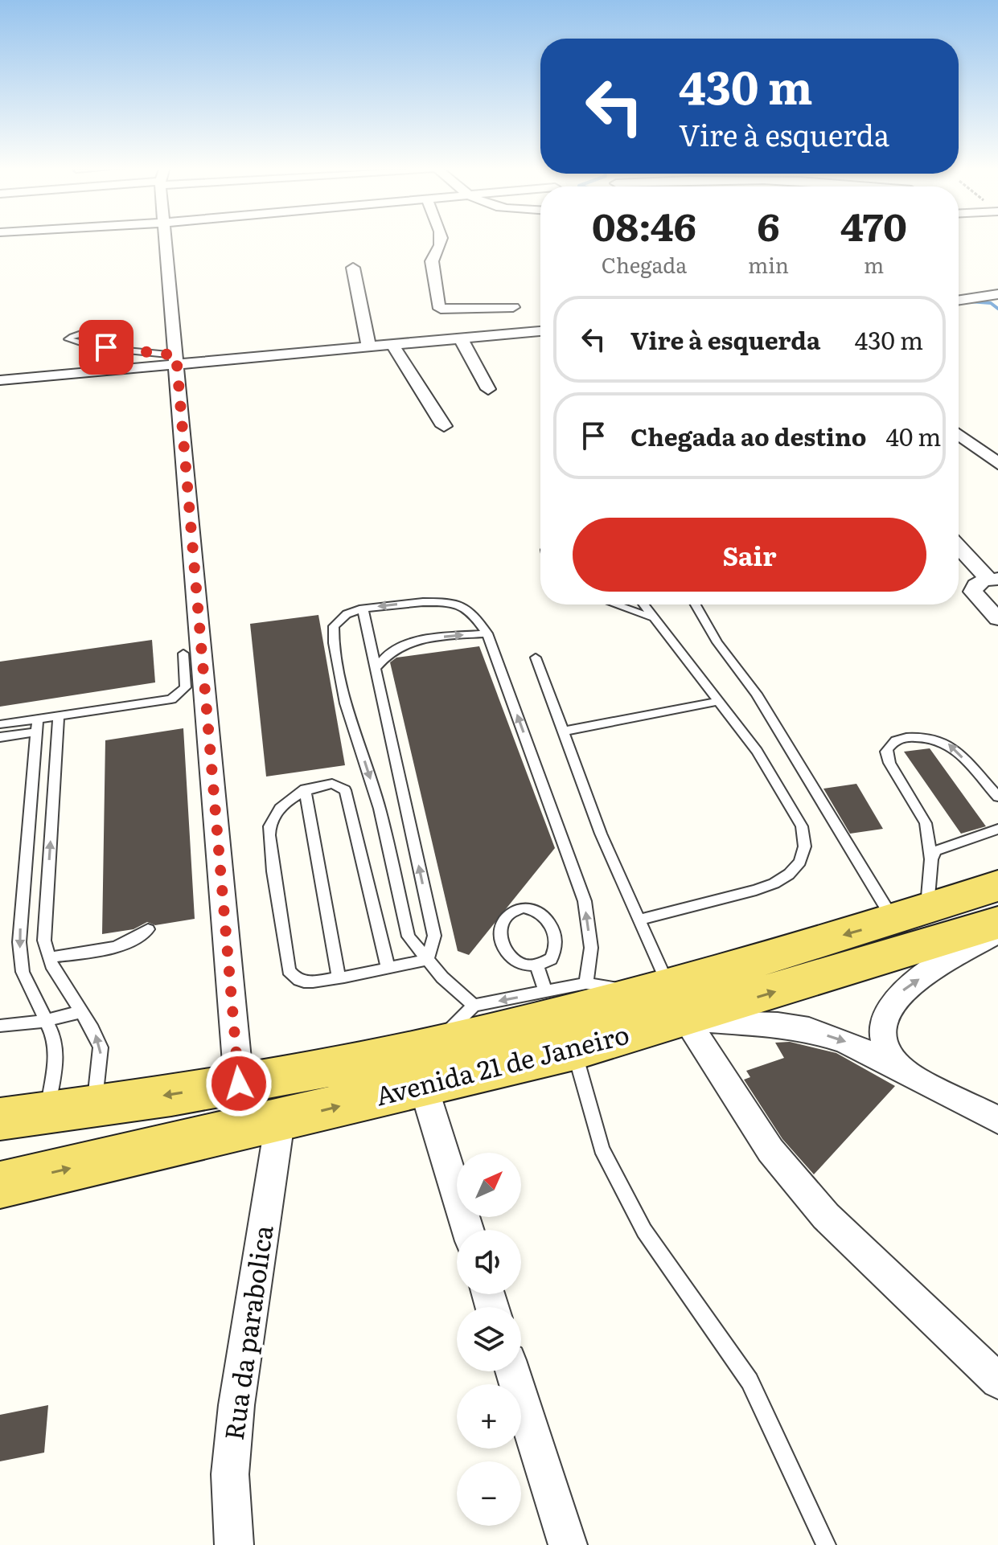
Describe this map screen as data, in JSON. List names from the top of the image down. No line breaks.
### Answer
{"streets":{"main road":["Avenida 21 de Janeiro"],"street":["Rua da parabolica"]},"crossings":[["Avenida 21 de Janeiro","Rua da parabolica"]],"north":"top right","page":{"turn":["430 m","Vire à esquerda"],"eta":["08:46","Chegada","6","min","470","m"],"list":[{"name":"Vire à esquerda","value":"430 m"},{"name":"Chegada ao destino","value":"40 m"}],"buttons":"Sair","map_buttons":["+","−"]}}
